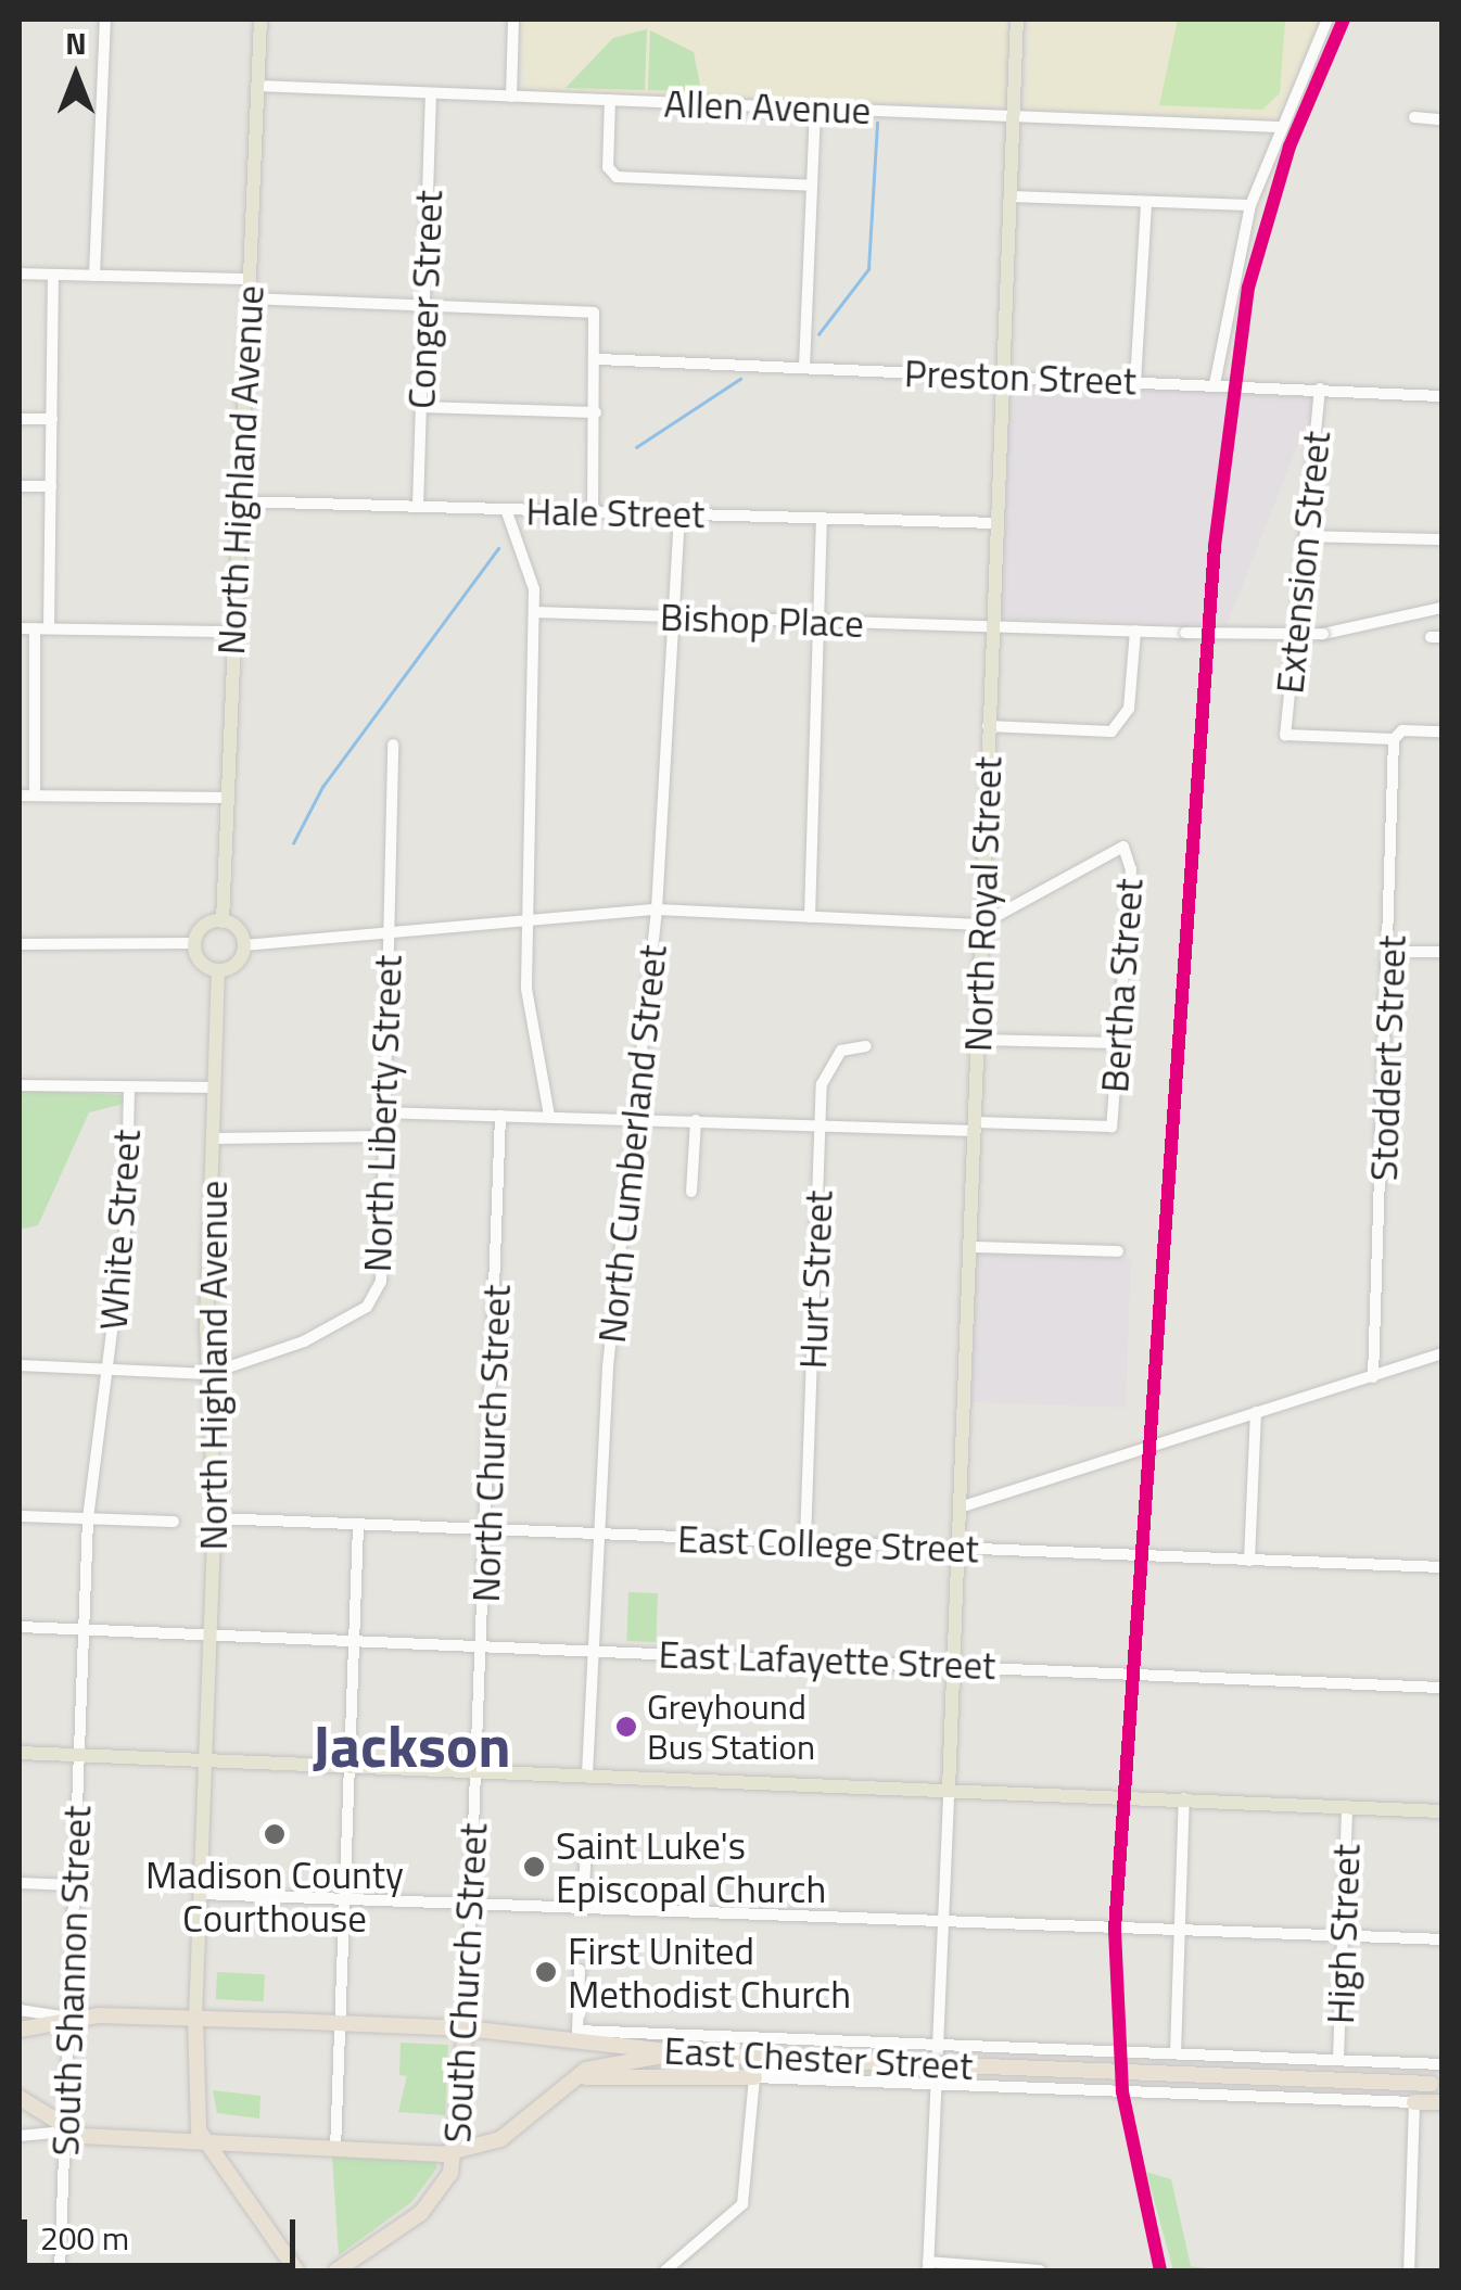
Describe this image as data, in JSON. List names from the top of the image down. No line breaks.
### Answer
{"streets":{"highway":["South Church Street","East Chester Street"],"main road":["North Highland Avenue","North Royal Street"],"street":["Allen Avenue","Conger Street","Preston Street","Hale Street","Extension Street","Bishop Place","Bertha Street","Stoddert Street","North Liberty Street","North Cumberland Street","White Street","Hurt Street","North Church Street","East College Street","East Lafayette Street","High Street","South Shannon Street"]},"crossings":[["Allen Avenue","Conger Street"],["Allen Avenue","North Highland Avenue"],["Allen Avenue","North Royal Street"],["Conger Street","Hale Street"],["Preston Street","Extension Street"],["Preston Street","North Royal Street"],["North Highland Avenue","Hale Street"],["North Highland Avenue","North Liberty Street"],["North Highland Avenue","East College Street"],["North Highland Avenue","East Lafayette Street"],["North Highland Avenue","East Chester Street"],["Hale Street","North Royal Street"],["Hale Street","North Cumberland Street"],["Extension Street","Stoddert Street"],["Bishop Place","North Royal Street"],["Bishop Place","North Cumberland Street"],["North Royal Street","Bertha Street"],["North Royal Street","East College Street"],["North Royal Street","East Lafayette Street"],["North Cumberland Street","East College Street"],["North Cumberland Street","East Lafayette Street"],["White Street","South Shannon Street"],["Hurt Street","East College Street"],["North Church Street","East College Street"],["North Church Street","East Lafayette Street"],["North Church Street","South Church Street"],["East Lafayette Street","South Shannon Street"],["South Shannon Street","East Chester Street"],["South Church Street","East Chester Street"]],"districts":["Jackson"],"places":["Greyhound Bus Station","Madison County Courthouse","Saint Luke's Episcopal Church","First United Methodist Church"],"scale_bar":"200 m","north":"top"}
